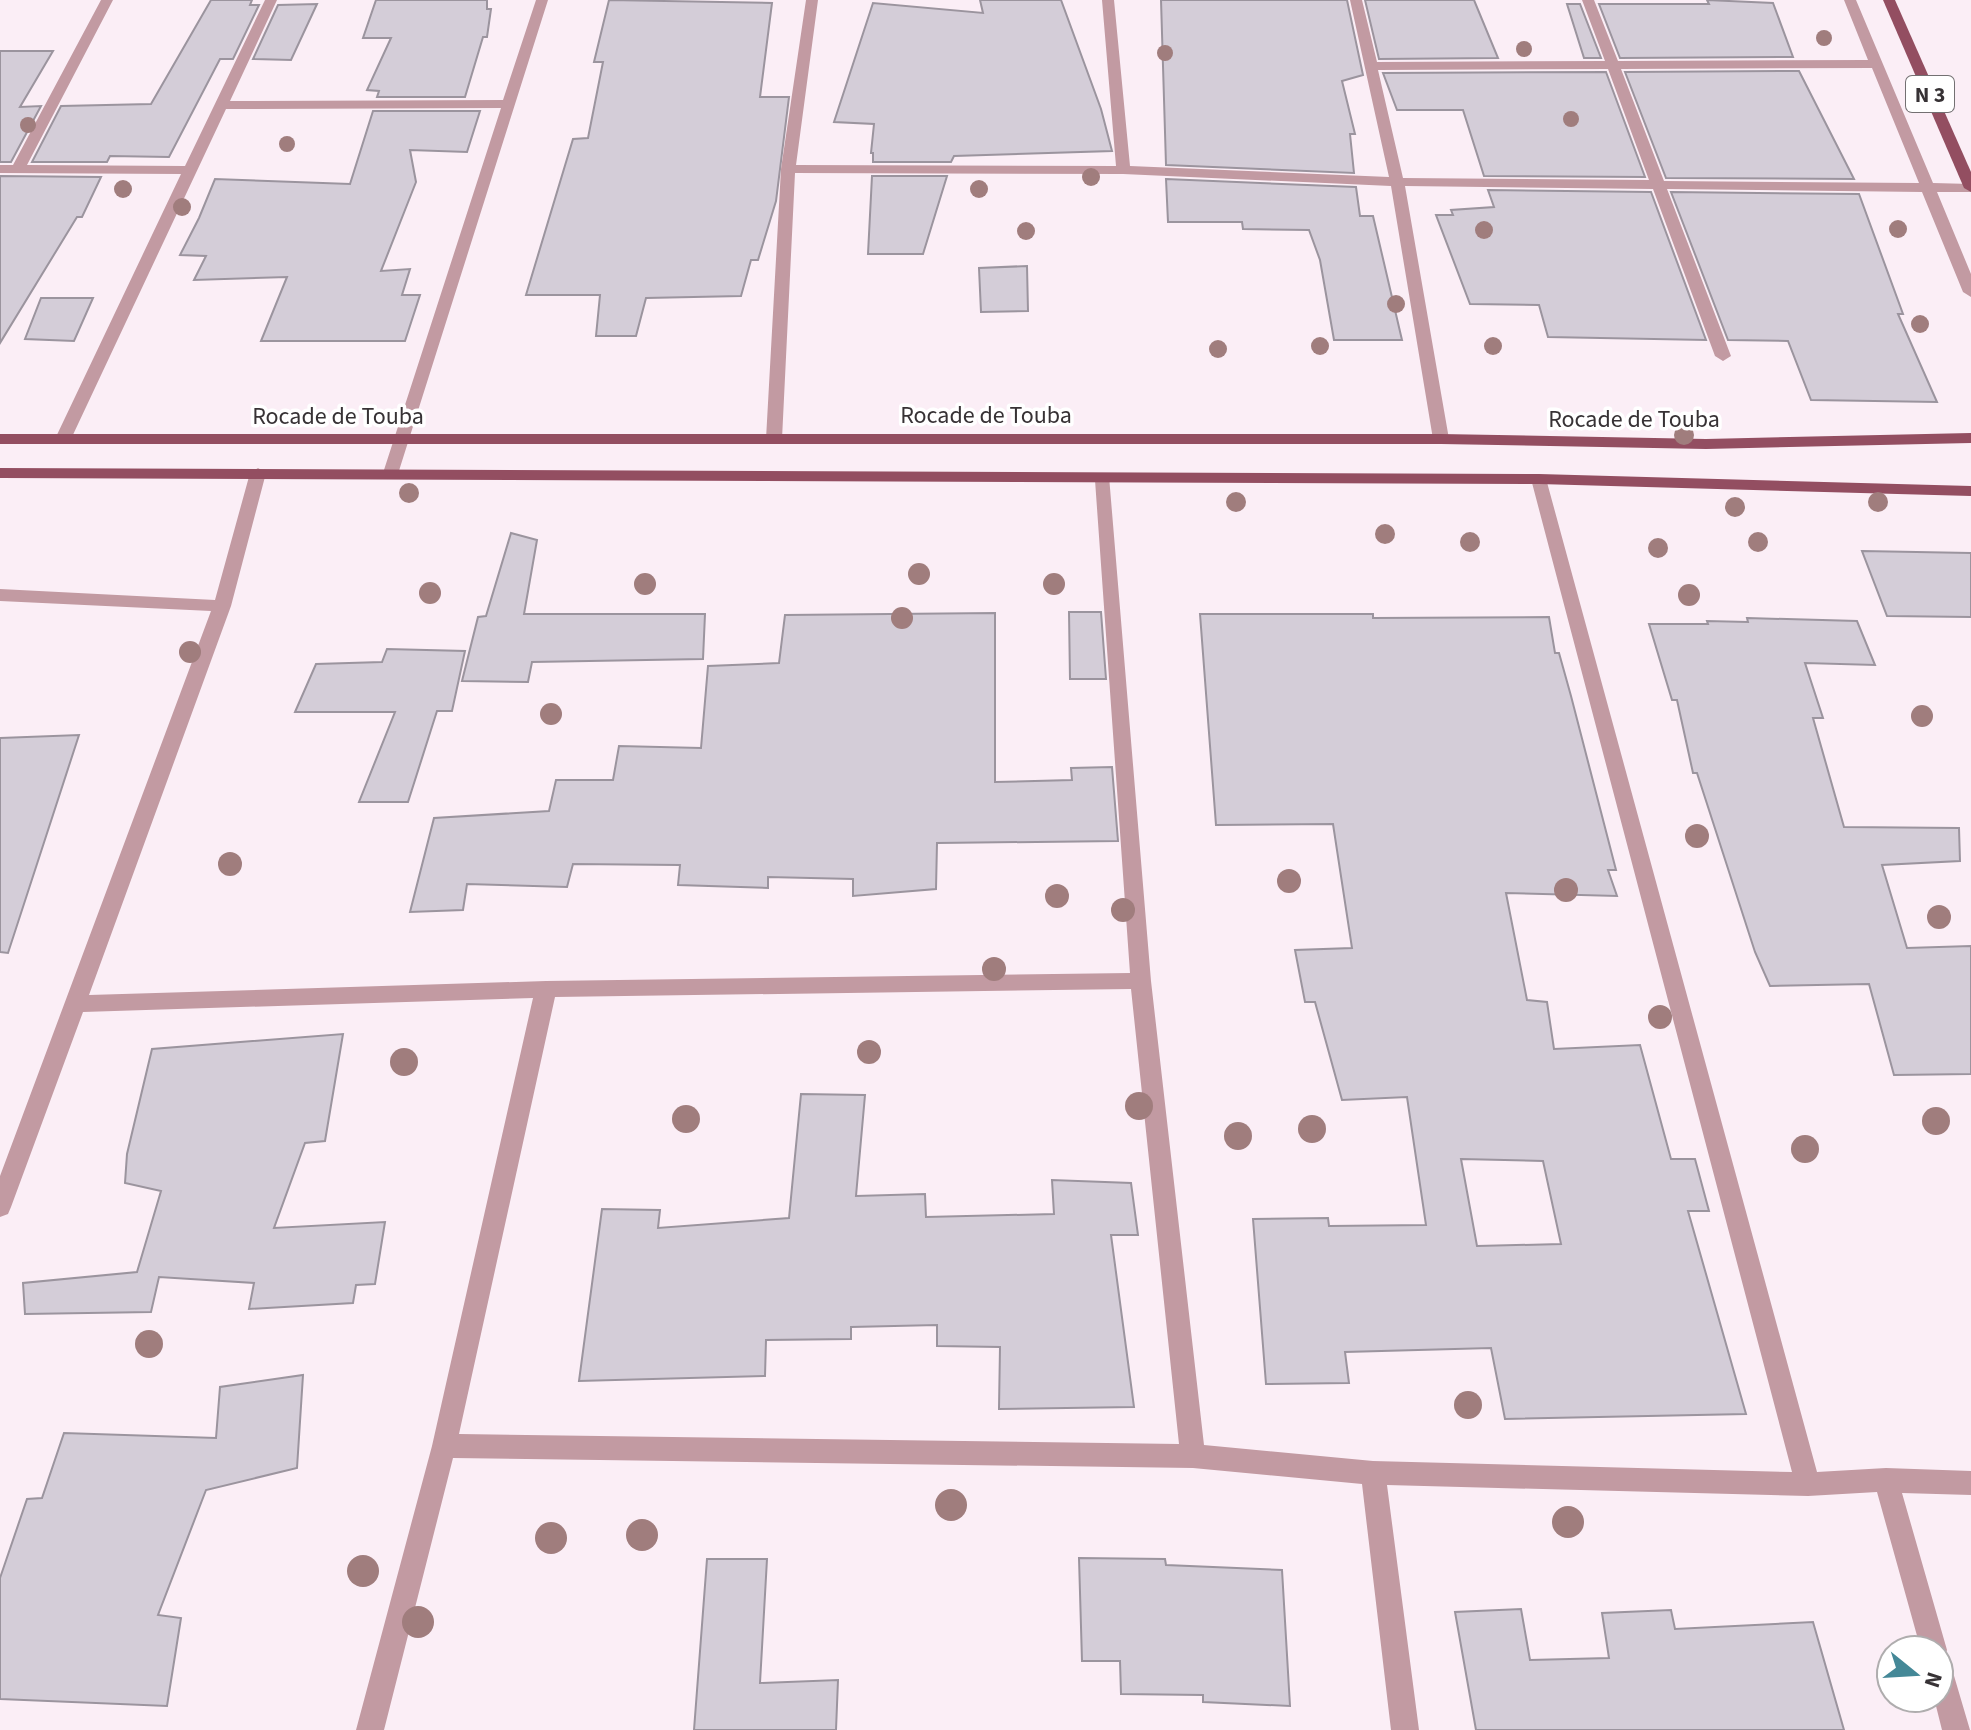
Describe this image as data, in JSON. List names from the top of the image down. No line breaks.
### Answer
{"streets":{"main road":["N 3","Rocade de Touba"]},"north":"right"}
